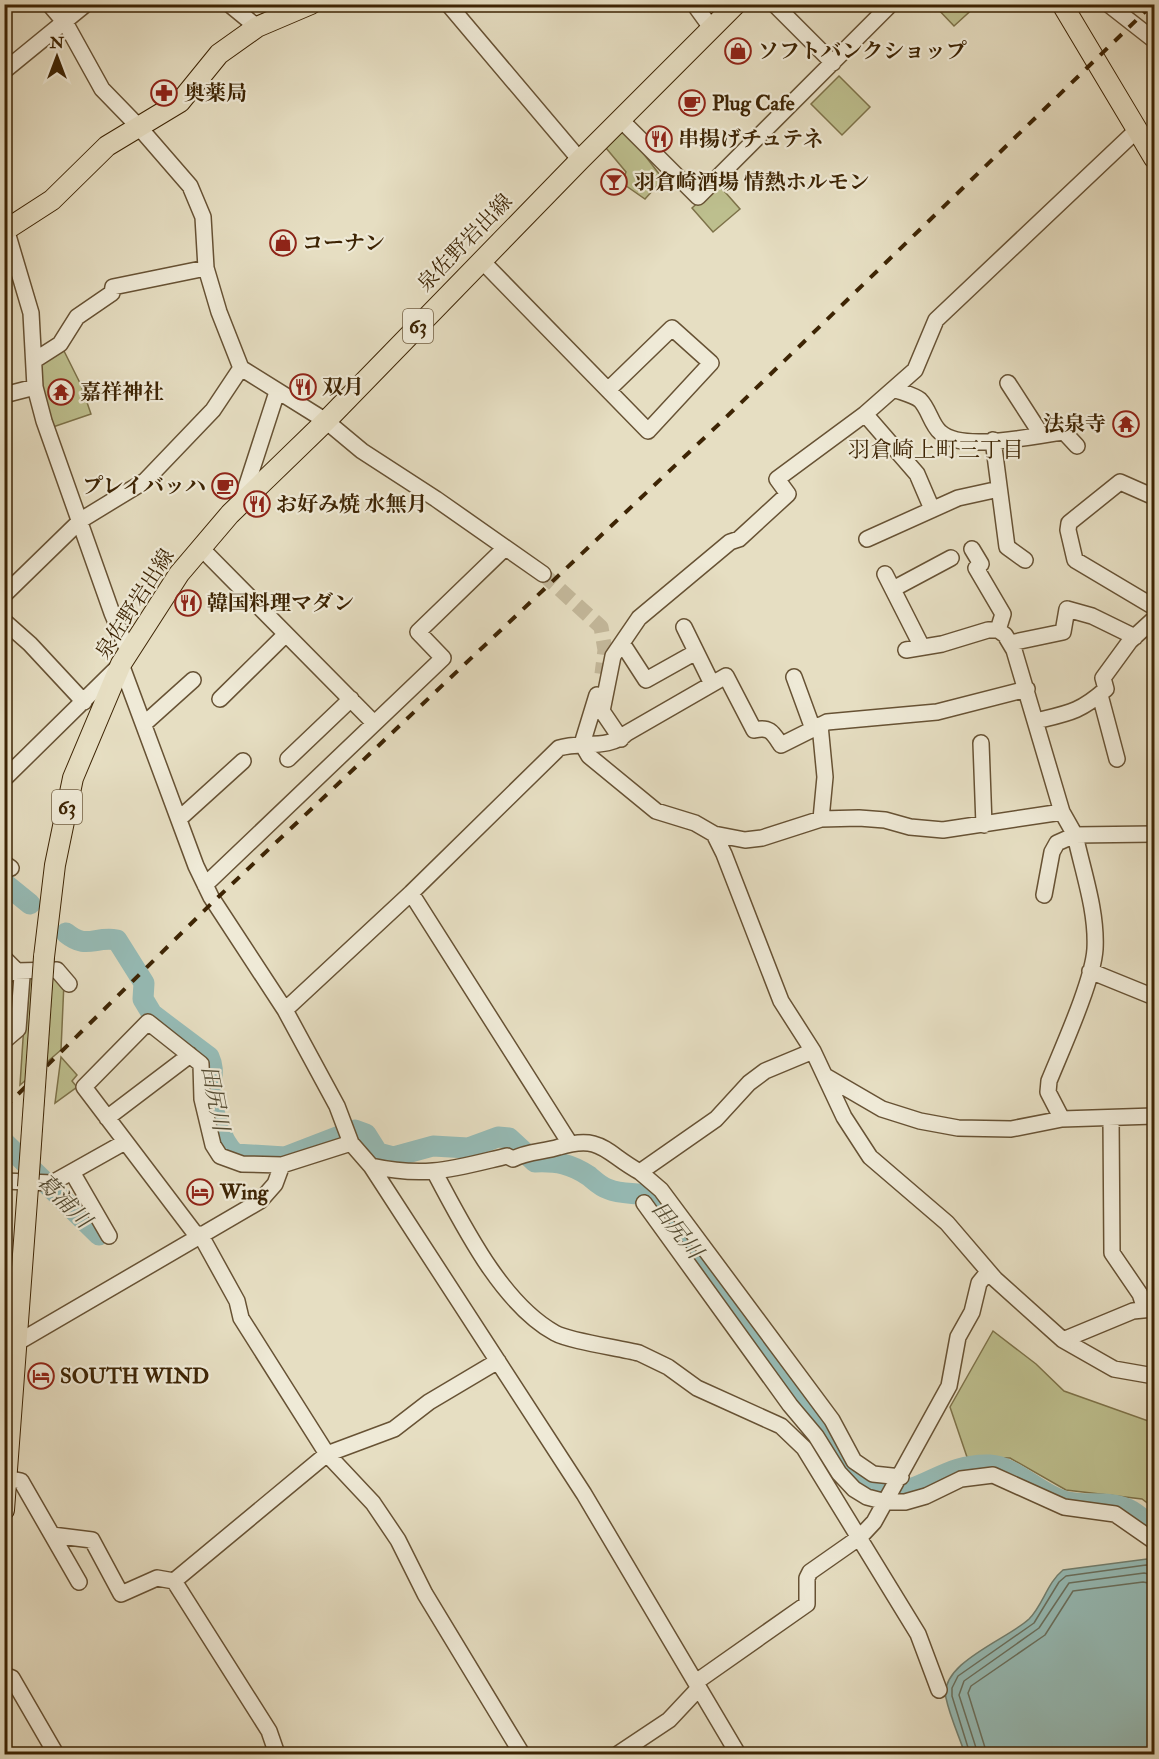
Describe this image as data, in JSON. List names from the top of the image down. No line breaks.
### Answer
{"streets":{"main road":["泉佐野岩出線","63"]},"districts":["羽倉崎上町三丁目"],"water":["田尻川","葛浦川"],"places":{"shop":["ソフトバンクショップ","コーナン"],"pharmacy":["奥薬局"],"cafe":["Plug Cafe","プレイバッハ"],"restaurant":["串揚げチュテネ","双月","お好み焼 水無月","韓国料理マダン"],"bar":["羽倉崎酒場 情熱ホルモン"],"temple":["嘉祥神社","法泉寺"],"hotel":["Wing","SOUTH WIND"]},"north":"top"}
